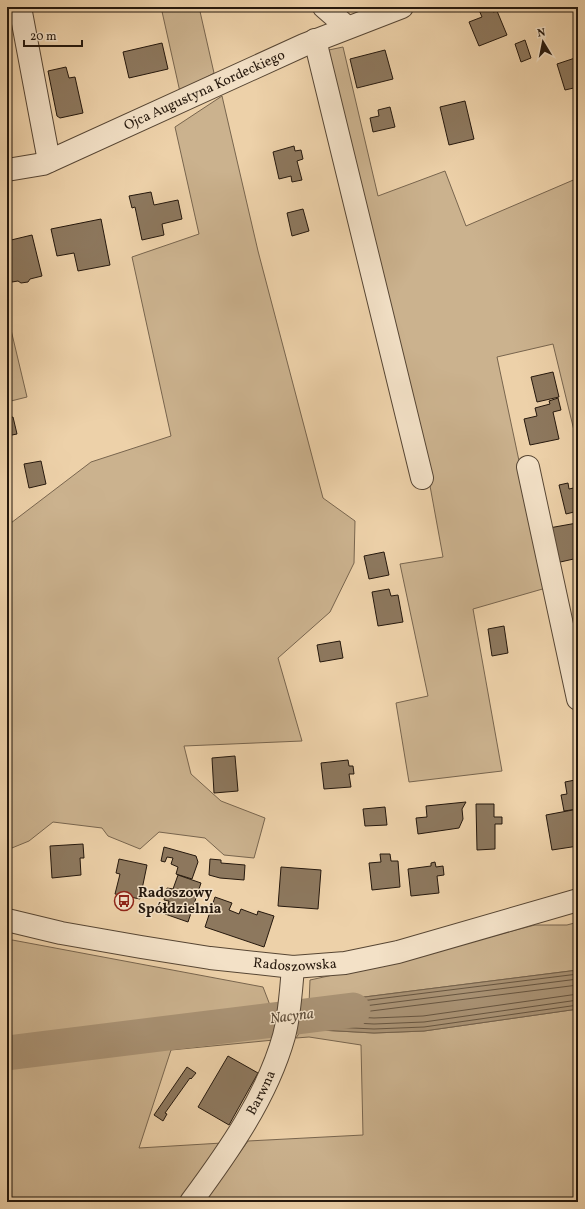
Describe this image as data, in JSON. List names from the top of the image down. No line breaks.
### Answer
{"streets":{"street":["Ojca Augustyna Kordeckiego","Radoszowska","Barwna"]},"crossings":[["Radoszowska","Barwna"]],"water":["Nacyna"],"places":{"bus stop":["Radoszowy Spółdzielnia"]},"scale_bar":"20 m","north":"top"}
